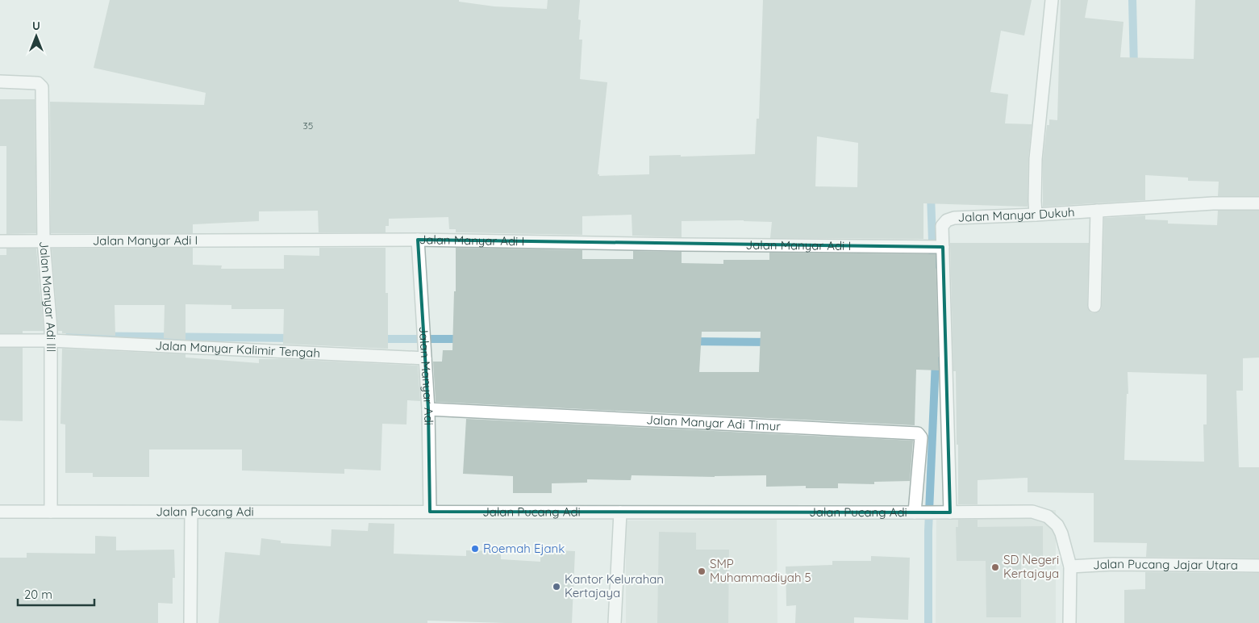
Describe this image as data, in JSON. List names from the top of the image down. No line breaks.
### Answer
{"streets":{"street":["Jalan Manyar Dukuh","Jalan Manyar Adi I","Jalan Manyar Adi III","Jalan Manyar Kalimir Tengah","Jalan Manyar Adi","Jalan Manyar Adi Timur","Jalan Pucang Adi","Jalan Pucang Jajar Utara"]},"crossings":[["Jalan Manyar Dukuh","Jalan Manyar Adi I"],["Jalan Manyar Dukuh","Jalan Pucang Adi"],["Jalan Manyar Adi I","Jalan Manyar Adi III"],["Jalan Manyar Adi I","Jalan Manyar Adi"],["Jalan Manyar Adi III","Jalan Manyar Kalimir Tengah"],["Jalan Manyar Adi III","Jalan Pucang Adi"],["Jalan Manyar Kalimir Tengah","Jalan Manyar Adi"],["Jalan Manyar Adi","Jalan Manyar Adi Timur"],["Jalan Manyar Adi","Jalan Pucang Adi"],["Jalan Manyar Adi Timur","Jalan Pucang Adi"],["Jalan Pucang Adi","Jalan Pucang Jajar Utara"]],"places":["Roemah Ejank","SD Negeri Kertajaya","SMP Muhammadiyah 5","Kantor Kelurahan Kertajaya"],"house_numbers":["35"],"scale_bar":"20 m","north":"top"}
